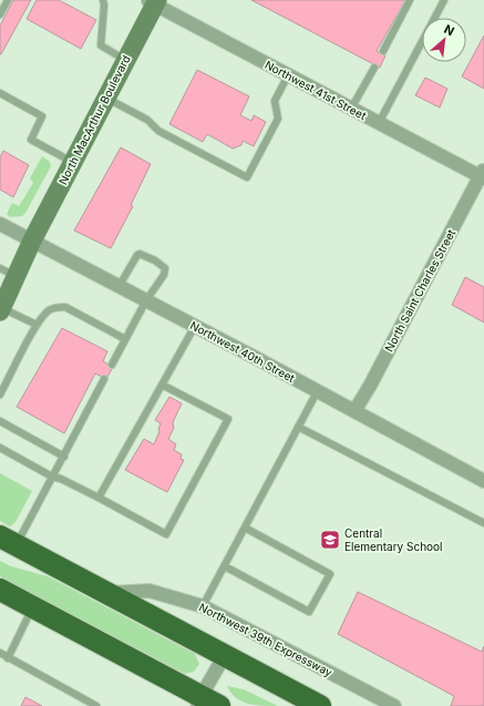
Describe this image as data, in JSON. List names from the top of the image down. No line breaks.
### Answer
{"streets":{"main road":["North MacArthur Boulevard"],"street":["Northwest 41st Street","North Saint Charles Street","Northwest 40th Street","Northwest 39th Expressway"]},"crossings":[["Northwest 41st Street","North MacArthur Boulevard"],["Northwest 41st Street","North Saint Charles Street"],["North MacArthur Boulevard","Northwest 40th Street"],["North Saint Charles Street","Northwest 40th Street"]],"places":{"school or university":["Central Elementary School"]},"north":"top right"}
